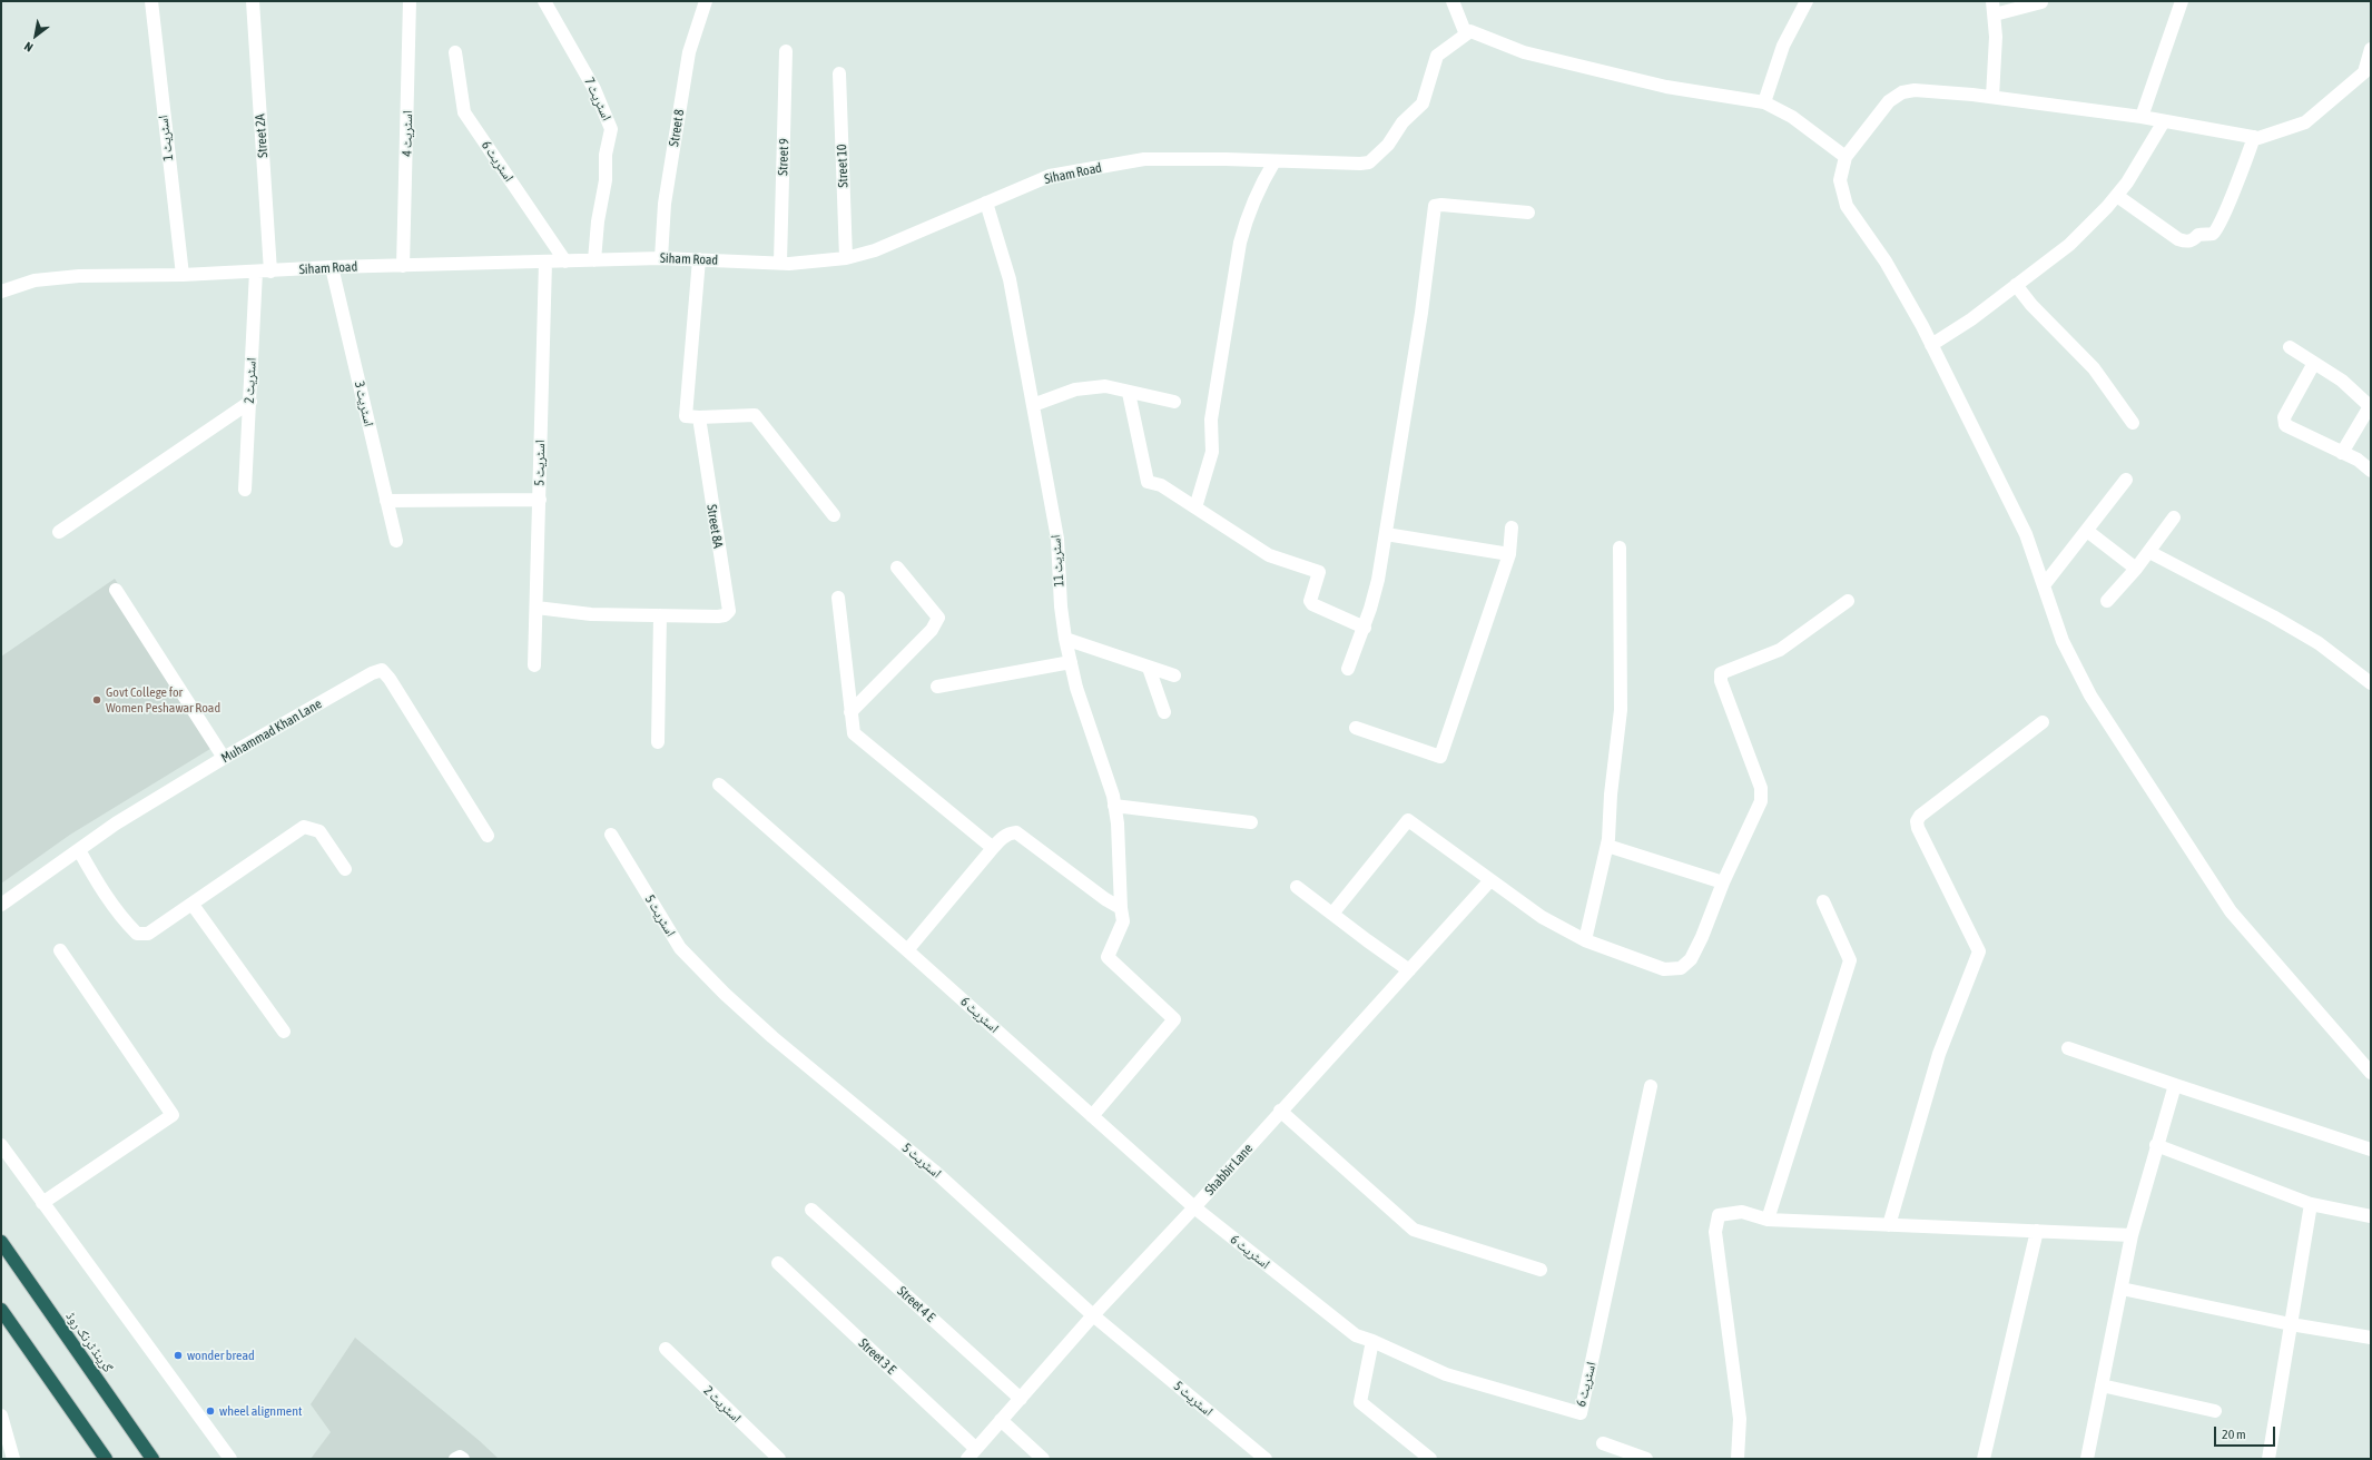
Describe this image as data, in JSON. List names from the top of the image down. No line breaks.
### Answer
{"streets":{"highway":["گرینڈ ٹرنک روڈ"],"street":["اسٹریٹ 7","Street 8","اسٹریٹ 4","Street 2A","اسٹریٹ 1","Street 9","اسٹریٹ 6","Street 10","Siham Road","اسٹریٹ 2","اسٹریٹ 3","اسٹریٹ 5","Street 8A","اسٹریٹ 11","Muhammad Khan Lane","Shabbir Lane","Street 4 E","Street 3 E"]},"crossings":[["اسٹریٹ 7","Siham Road"],["Street 8","Siham Road"],["اسٹریٹ 4","Siham Road"],["Street 2A","Siham Road"],["اسٹریٹ 1","Siham Road"],["Street 9","Siham Road"],["اسٹریٹ 6","Siham Road"],["اسٹریٹ 6","اسٹریٹ 11"],["اسٹریٹ 6","Shabbir Lane"],["Street 10","Siham Road"],["Siham Road","اسٹریٹ 2"],["Siham Road","اسٹریٹ 3"],["Siham Road","اسٹریٹ 5"],["Siham Road","اسٹریٹ 11"],["اسٹریٹ 5","Street 8A"],["اسٹریٹ 5","Shabbir Lane"],["Shabbir Lane","Street 4 E"],["Shabbir Lane","Street 3 E"]],"places":["Govt College for Women Peshawar Road","wonder bread","wheel alignment"],"scale_bar":"20 m","north":"bottom left"}
